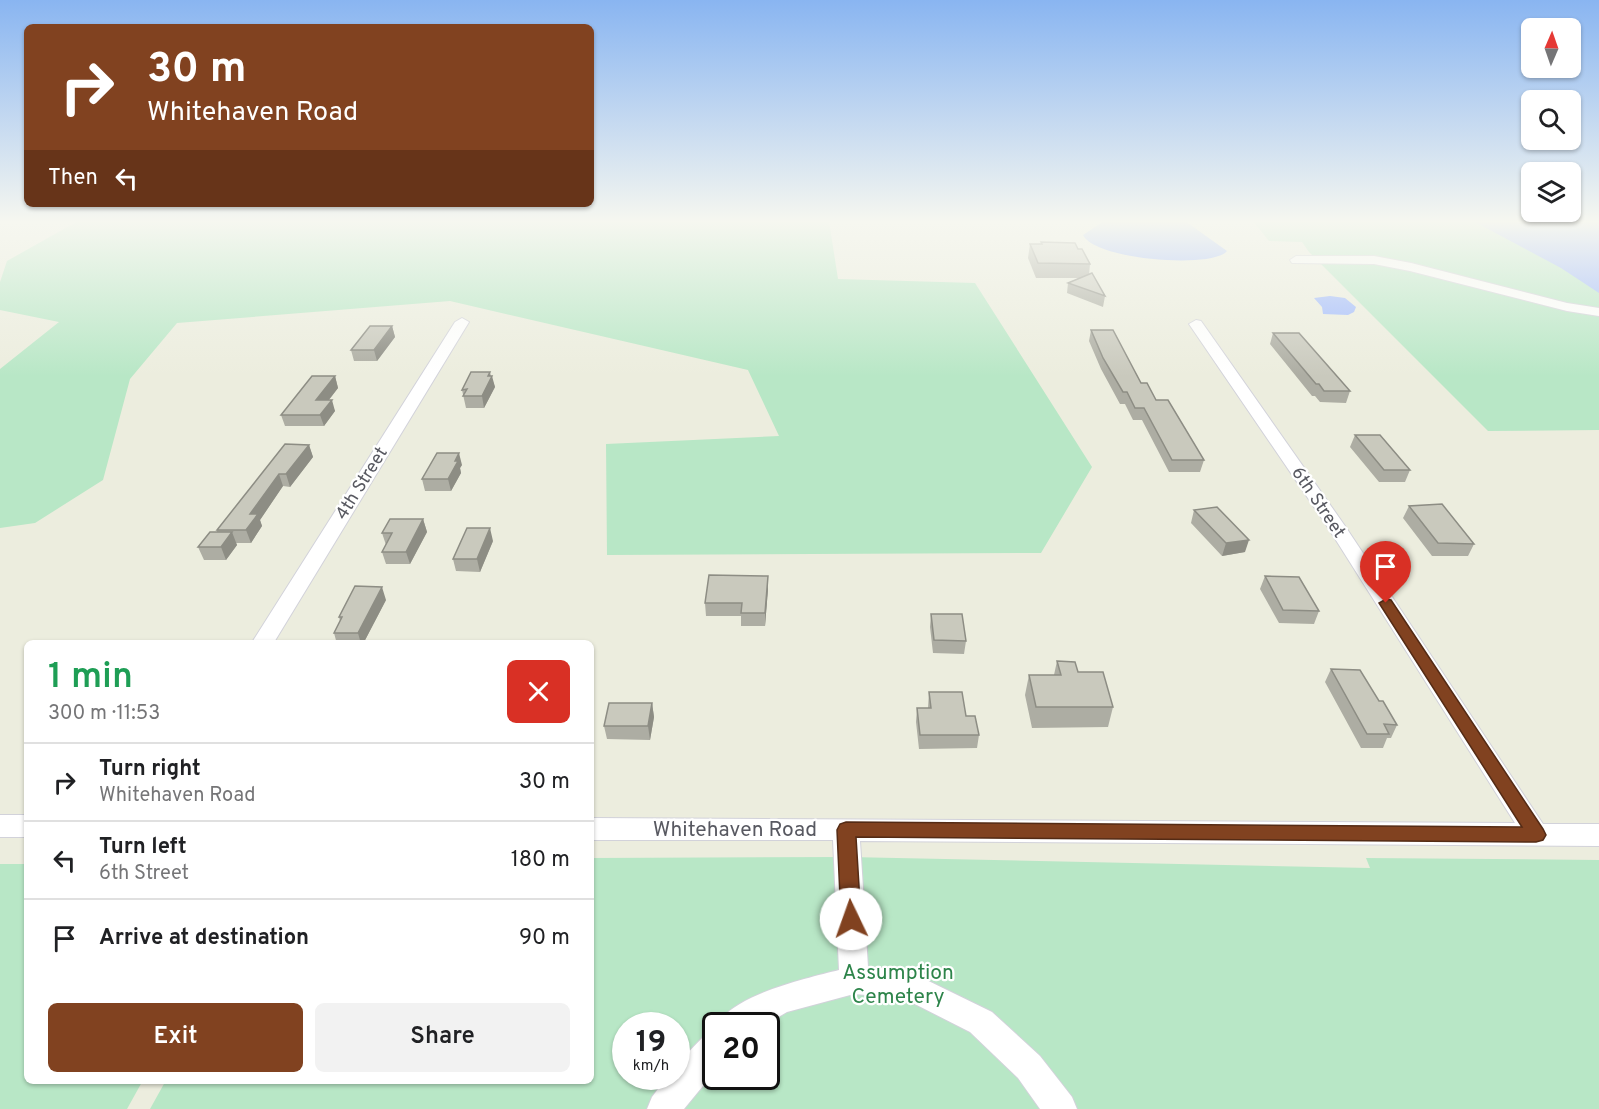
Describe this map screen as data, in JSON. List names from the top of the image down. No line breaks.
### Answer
{"streets":{"street":["4th Street","6th Street","Whitehaven Road"]},"crossings":[["6th Street","Whitehaven Road"]],"parks":["Assumption Cemetery"],"north":"top","page":{"turn":["30 m","Whitehaven Road"],"then":"Then","heading":["1 min","300 m · 11:53"],"list":[{"name":"Turn right","note":"Whitehaven Road","value":"30 m"},{"name":"Turn left","note":"6th Street","value":"180 m"},{"name":"Arrive at destination","value":"90 m"}],"buttons":["Exit","Share"],"speed":"19 km/h","limit":"20"}}
